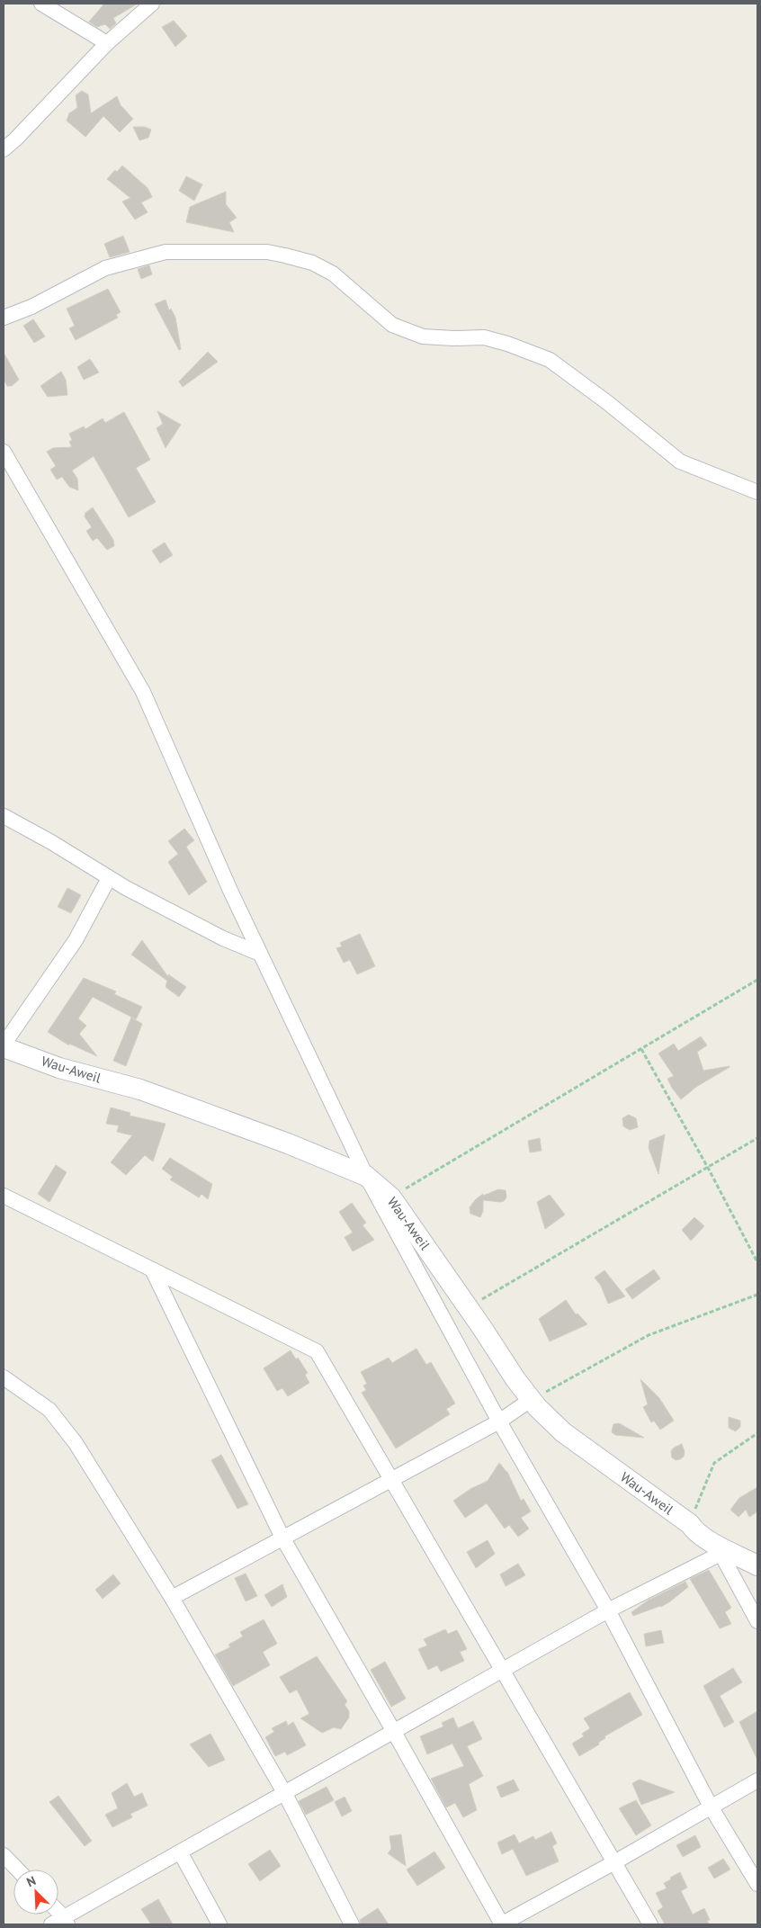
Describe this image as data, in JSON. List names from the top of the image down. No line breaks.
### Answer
{"streets":{"street":["Wau-Aweil"]},"north":"top left"}
